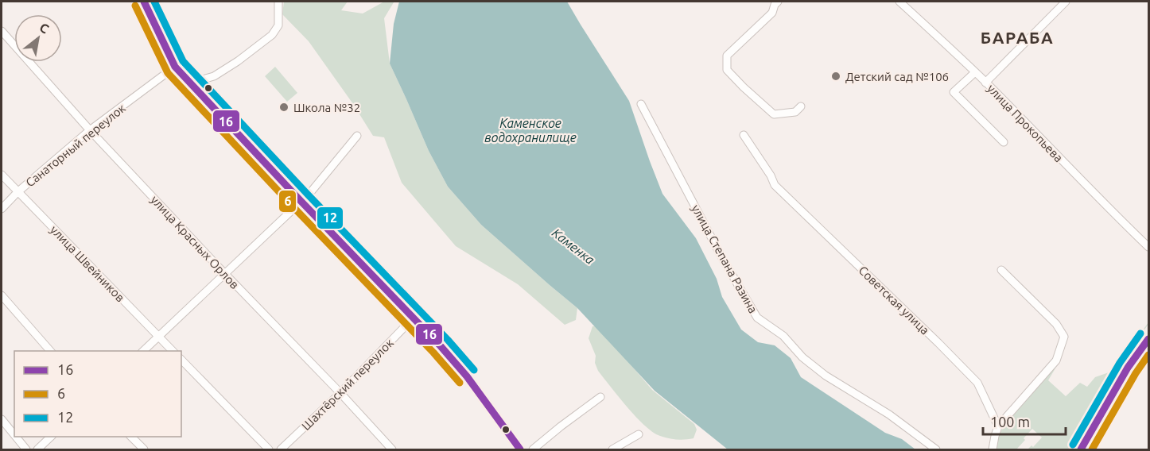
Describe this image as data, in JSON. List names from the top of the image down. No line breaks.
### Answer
{"streets":{"street":["улица Прокопьева","Санаторный переулок","улица Красных Орлов","улица Степана Разина","улица Швейников","Советская улица","Шахтёрский переулок"]},"crossings":[["Санаторный переулок","улица Красных Орлов"],["Санаторный переулок","улица Швейников"],["улица Красных Орлов","Шахтёрский переулок"]],"districts":["БАРАБА"],"water":["Каменское водохранилище","Каменка"],"places":["Детский сад №106","Школа №32"],"lines":["transit line 16","transit line 12","transit line 6"],"legend":["16","6","12"],"scale_bar":"100 m","north":"top right"}
